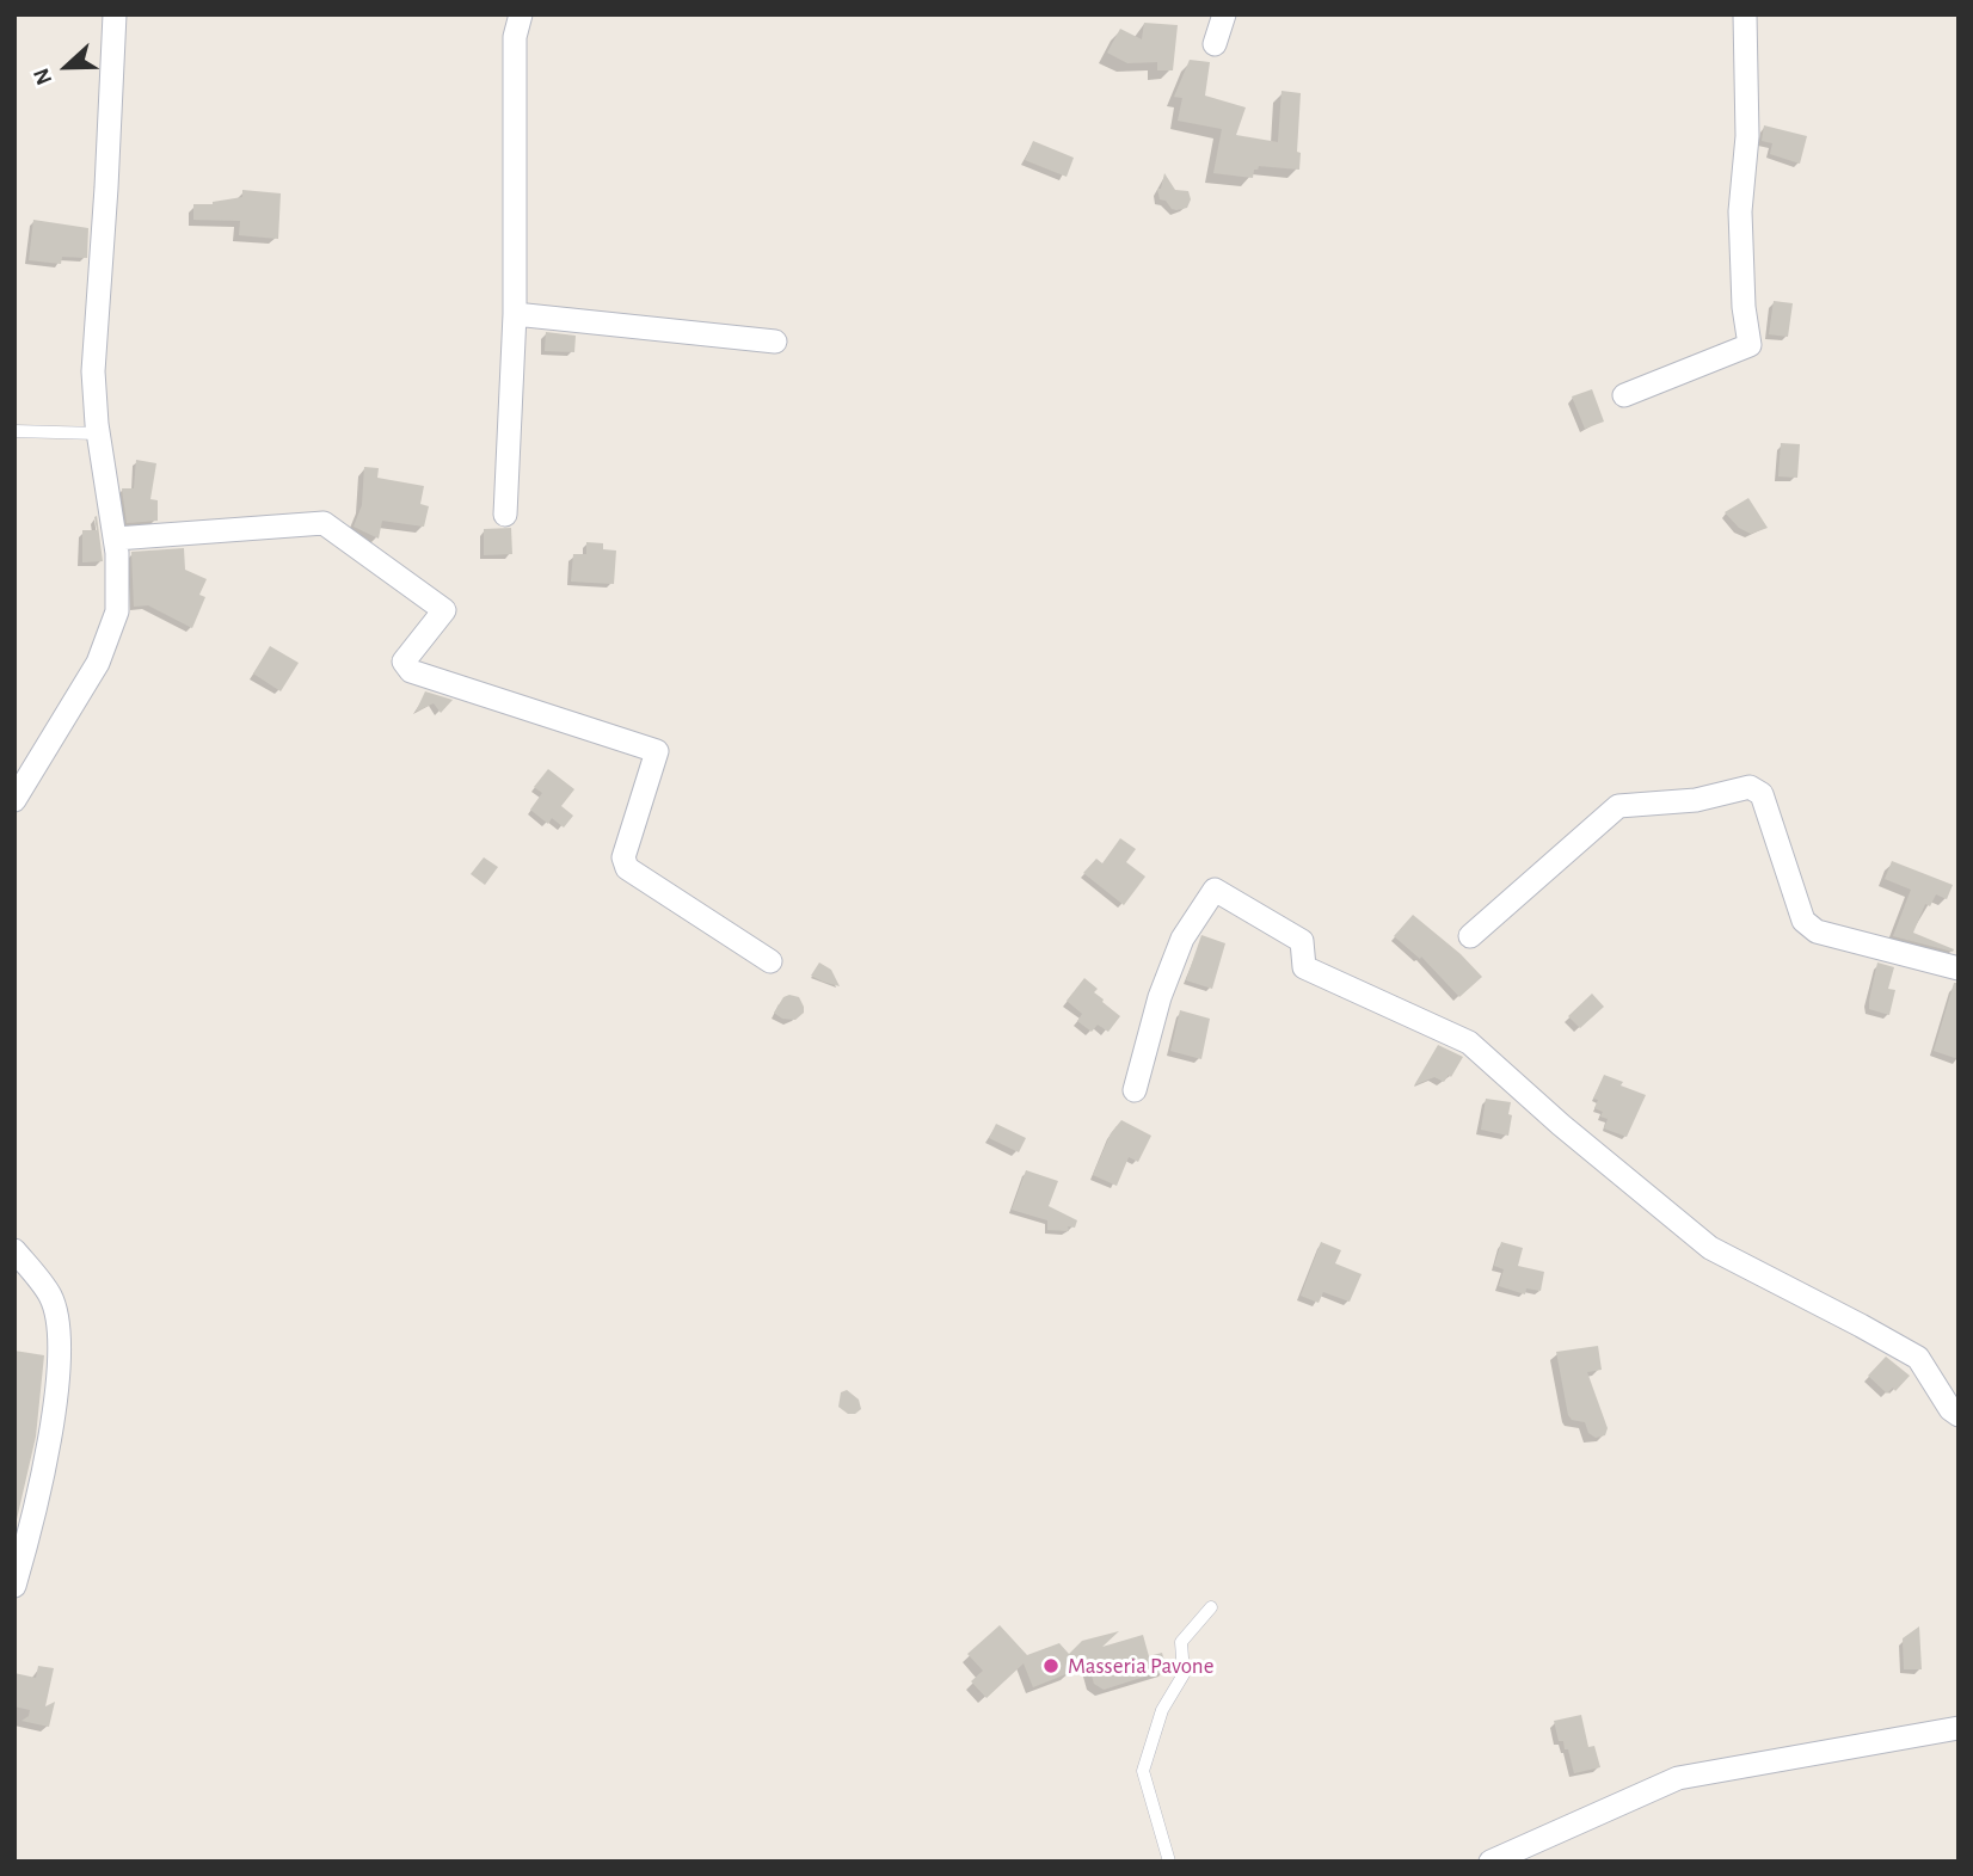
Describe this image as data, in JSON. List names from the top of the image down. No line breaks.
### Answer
{"places":["Masseria Pavone"],"north":"left"}
